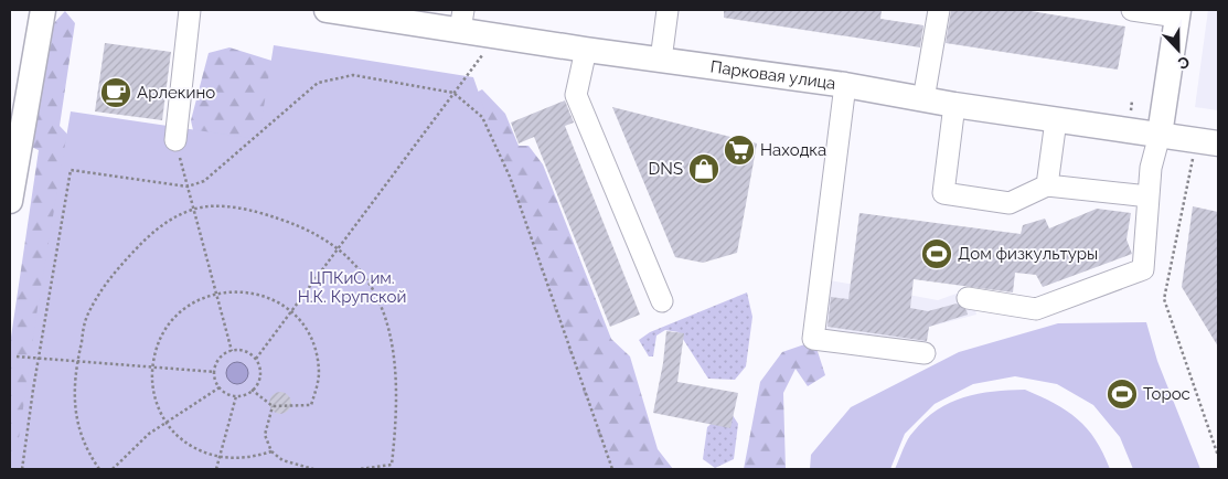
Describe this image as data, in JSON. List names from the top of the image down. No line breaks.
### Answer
{"streets":{"main road":["Парковая улица"]},"parks":["ЦПКиО им. Н.К. Крупской"],"places":{"cafe":["Арлекино"],"supermarket":["Находка"],"shop":["DNS"],"sports":["Дом физкультуры","Торос"]},"north":"bottom"}
